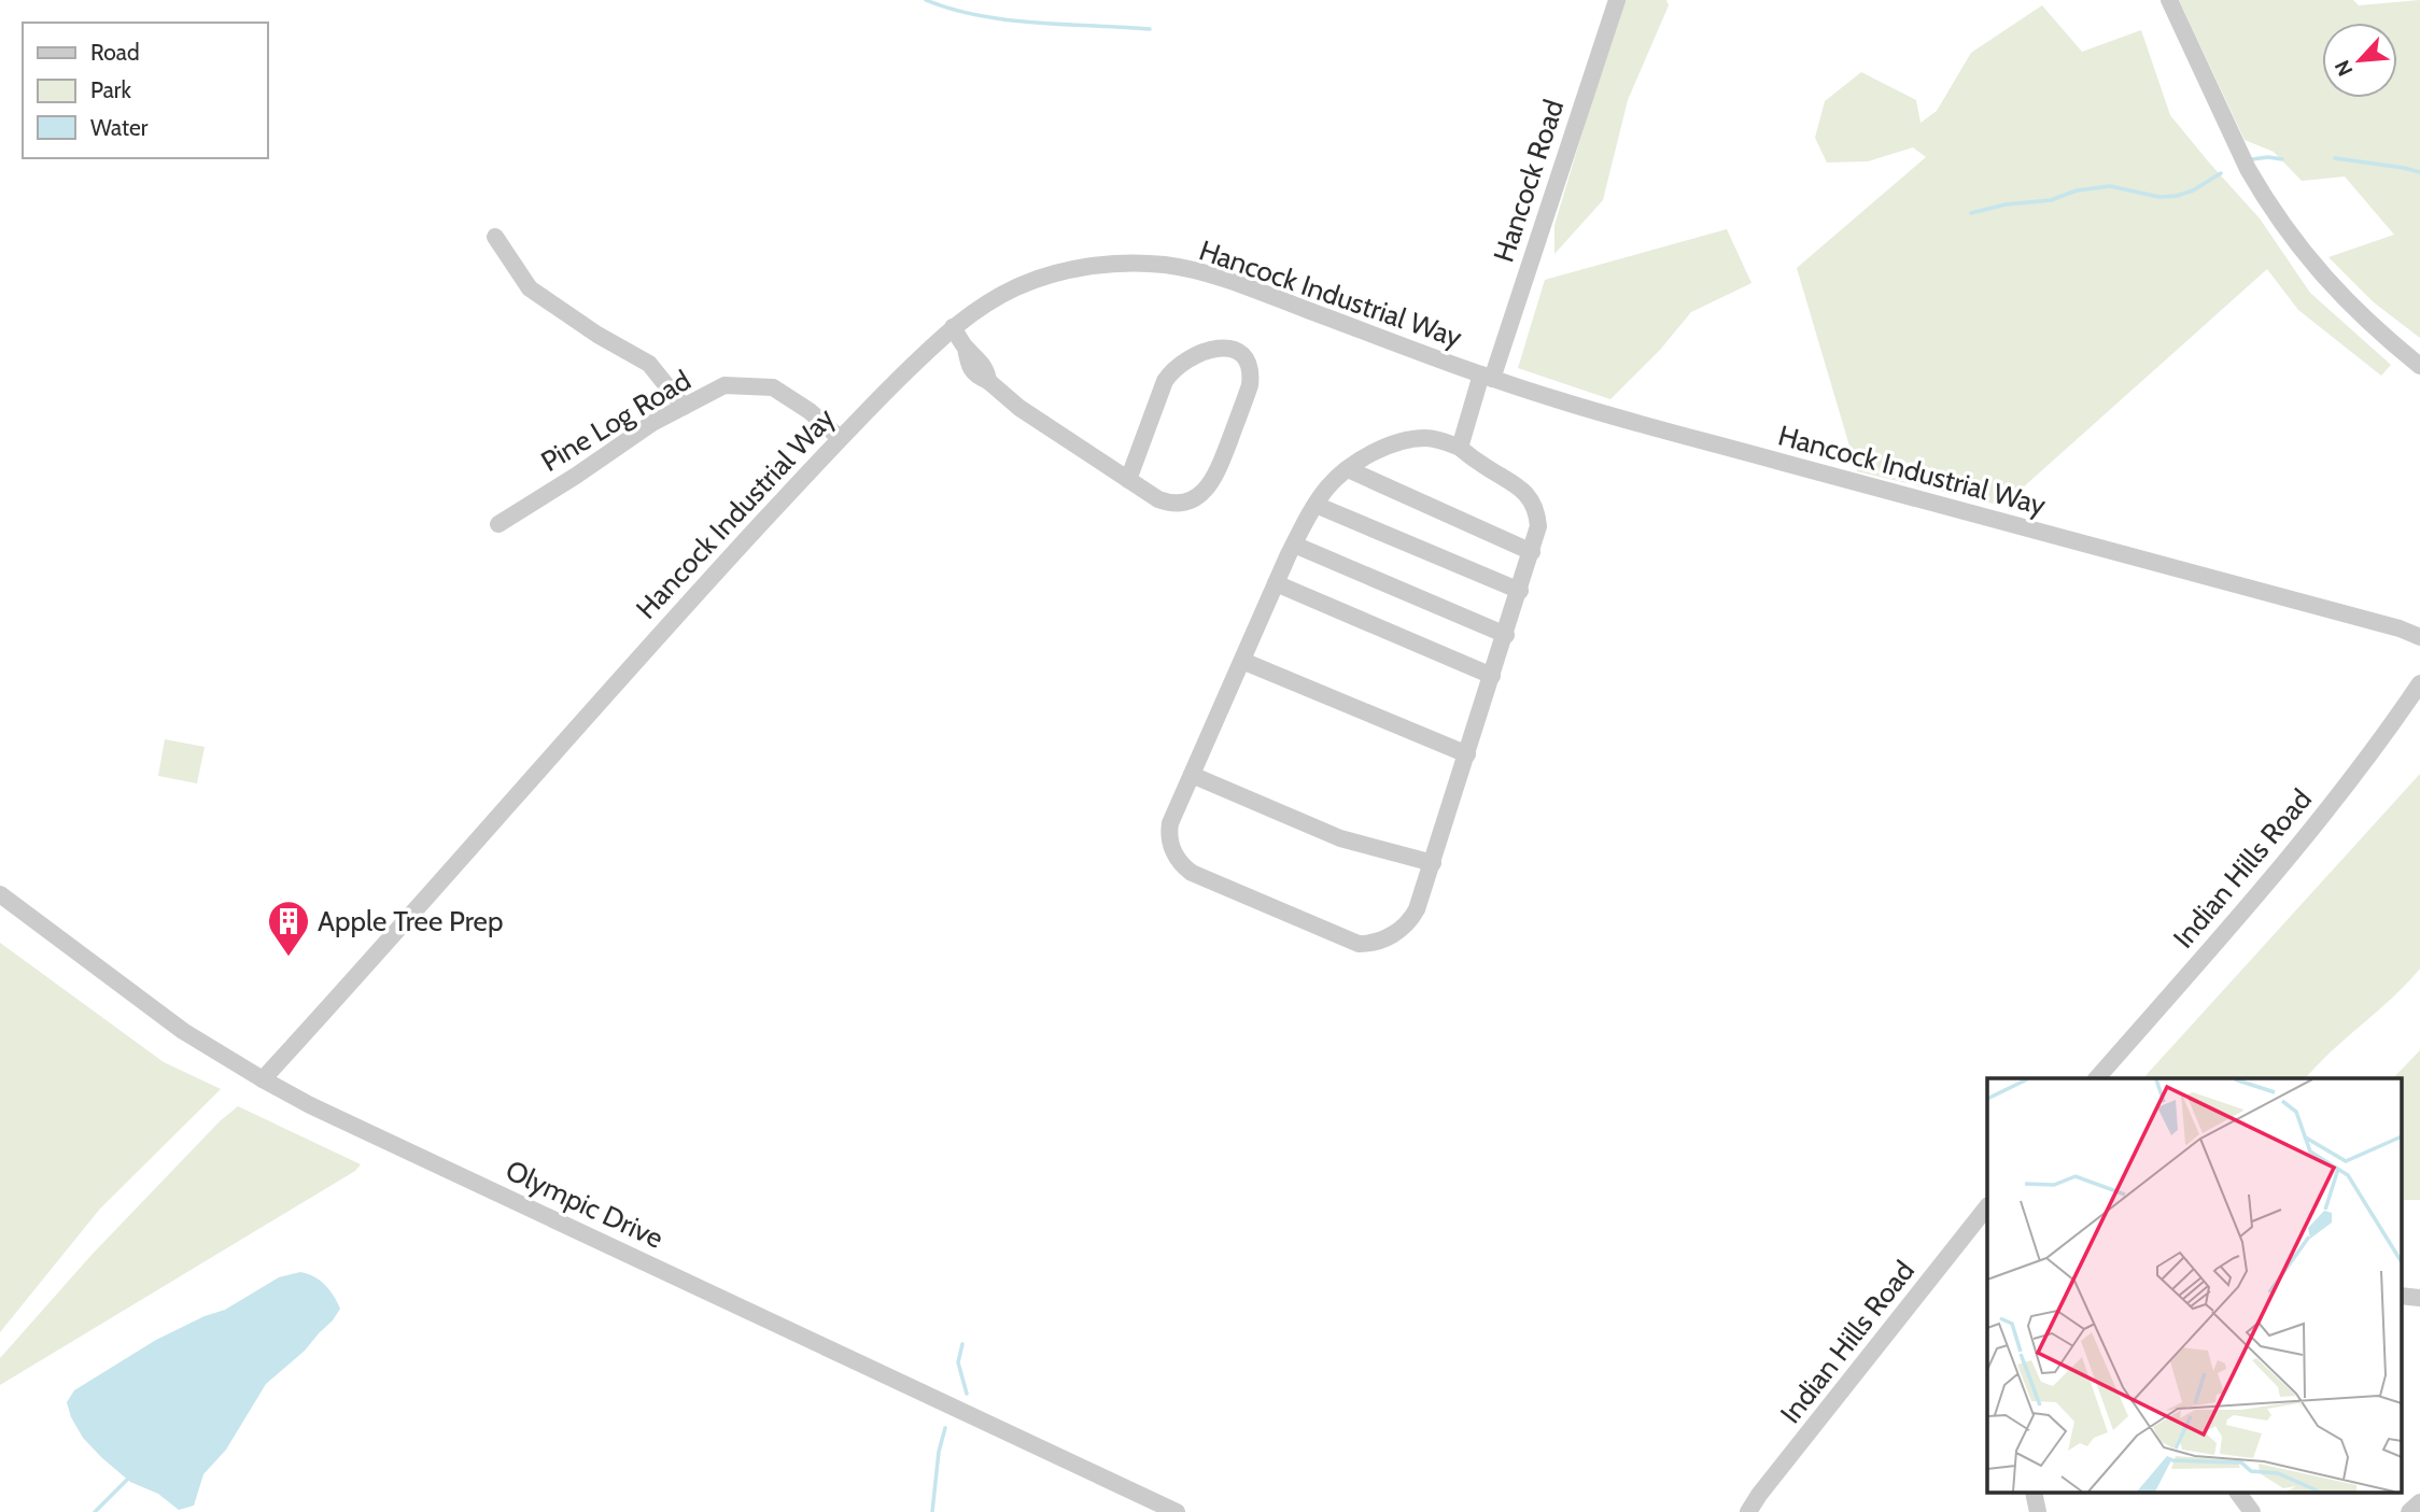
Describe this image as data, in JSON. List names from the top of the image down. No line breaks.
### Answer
{"streets":{"street":["Hancock Road","Hancock Industrial Way","Pine Log Road","Indian Hills Road","Olympic Drive"]},"crossings":[["Hancock Road","Hancock Industrial Way"],["Hancock Industrial Way","Pine Log Road"],["Hancock Industrial Way","Olympic Drive"]],"places":{"building":["Apple Tree Prep"]},"legend":["Road","Park","Water"],"north":"bottom left"}
